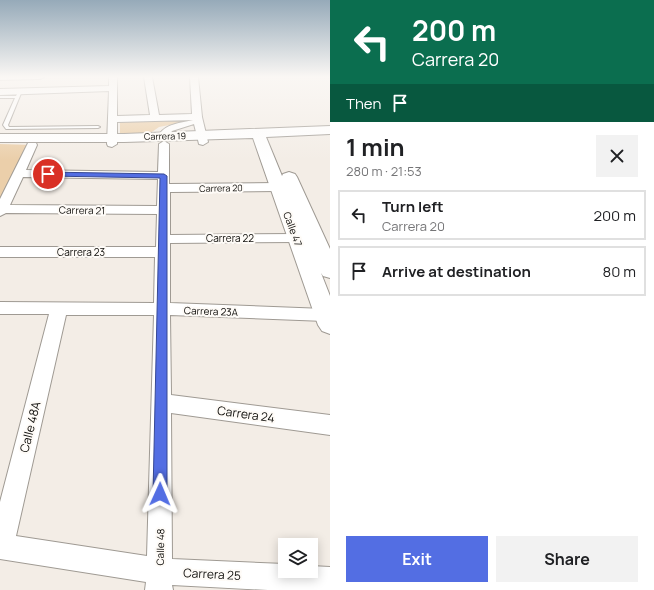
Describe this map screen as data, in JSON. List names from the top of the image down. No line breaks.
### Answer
{"streets":{"main road":["Carrera 19","Calle 47"],"street":["Carrera 20","Carrera 21","Carrera 22","Carrera 23","Carrera 23A","Carrera 24","Calle 48A","Calle 48","Carrera 25"]},"crossings":[["Carrera 19","Calle 47"],["Carrera 19","Calle 48"],["Carrera 20","Calle 47"],["Carrera 20","Calle 48"],["Carrera 21","Calle 48"],["Calle 47","Carrera 22"],["Calle 47","Carrera 23A"],["Carrera 22","Carrera 23"],["Carrera 22","Calle 48"],["Carrera 23","Calle 48"],["Carrera 23A","Calle 48A"],["Carrera 23A","Calle 48"],["Carrera 24","Calle 48"],["Calle 48A","Carrera 25"],["Calle 48","Carrera 25"]],"page":{"turn":["200 m","Carrera 20"],"then":"Then","heading":["1 min","280 m · 21:53"],"list":[{"name":"Turn left","note":"Carrera 20","value":"200 m"},{"name":"Arrive at destination","value":"80 m"}],"buttons":["Exit","Share"]}}
